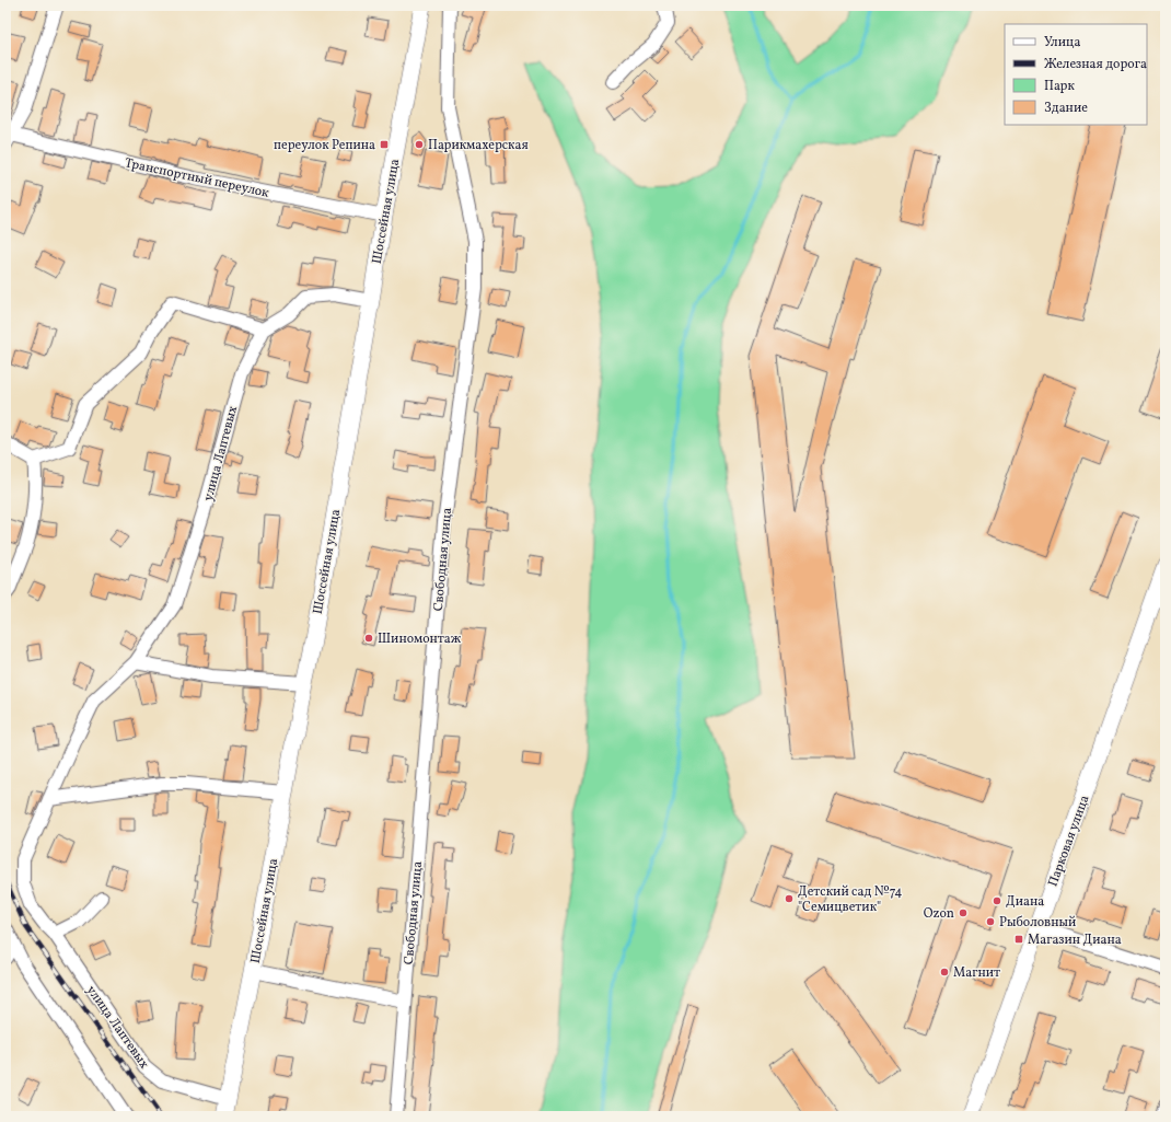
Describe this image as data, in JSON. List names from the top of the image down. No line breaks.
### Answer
{"streets":{"main road":["Шоссейная улица","Парковая улица"],"street":["Транспортный переулок","улица Лаптевых","Свободная улица"]},"crossings":[["Транспортный переулок","Шоссейная улица"],["Шоссейная улица","улица Лаптевых"]],"places":{"transit":["переулок Репина","Магазин Диана"],"other":["Парикмахерская","Шиномонтаж","Детский сад №74 \"Семицветик\"","Диана","Ozon","Рыболовный","Магнит"]},"legend":["Улица","Железная дорога","Парк","Здание"]}
